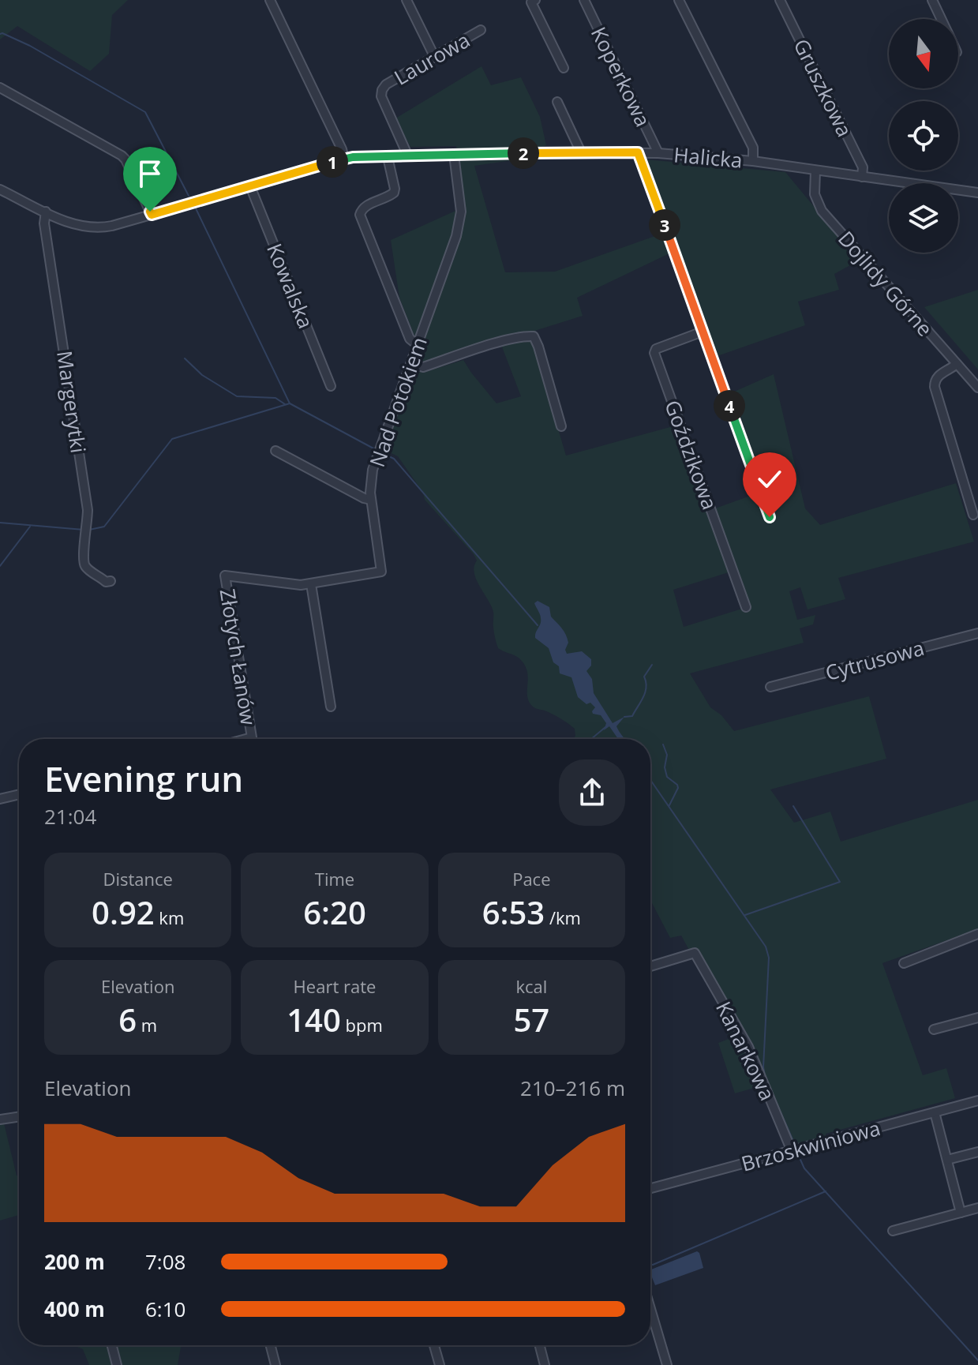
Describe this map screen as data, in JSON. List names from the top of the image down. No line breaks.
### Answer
{"streets":{"street":["Laurowa","Koperkowa","Gruszkowa","Halicka","Dojlidy Górne","Kowalska","Margerytki","Nad Potokiem","Goździkowa","Złotych Łanów","Cytrusowa","Kanarkowa","Brzoskwiniowa"]},"crossings":[["Laurowa","Halicka"],["Koperkowa","Halicka"],["Gruszkowa","Halicka"],["Halicka","Dojlidy Górne"],["Halicka","Kowalska"],["Halicka","Margerytki"],["Halicka","Nad Potokiem"],["Nad Potokiem","Złotych Łanów"],["Kanarkowa","Brzoskwiniowa"]],"north":"bottom","page":{"pins":["2","1","3","4"],"heading":["Evening run","21:04"],"stats":[["Distance","0.92 km"],["Time","6:20"],["Pace","6:53 /km"],["Elevation","6 m"],["Heart rate","140 bpm"],["kcal","57"]],"chart":["Elevation","210–216 m"],"list":[{"name":"200 m","note":"7:08"},{"name":"400 m","note":"6:10"}]}}
